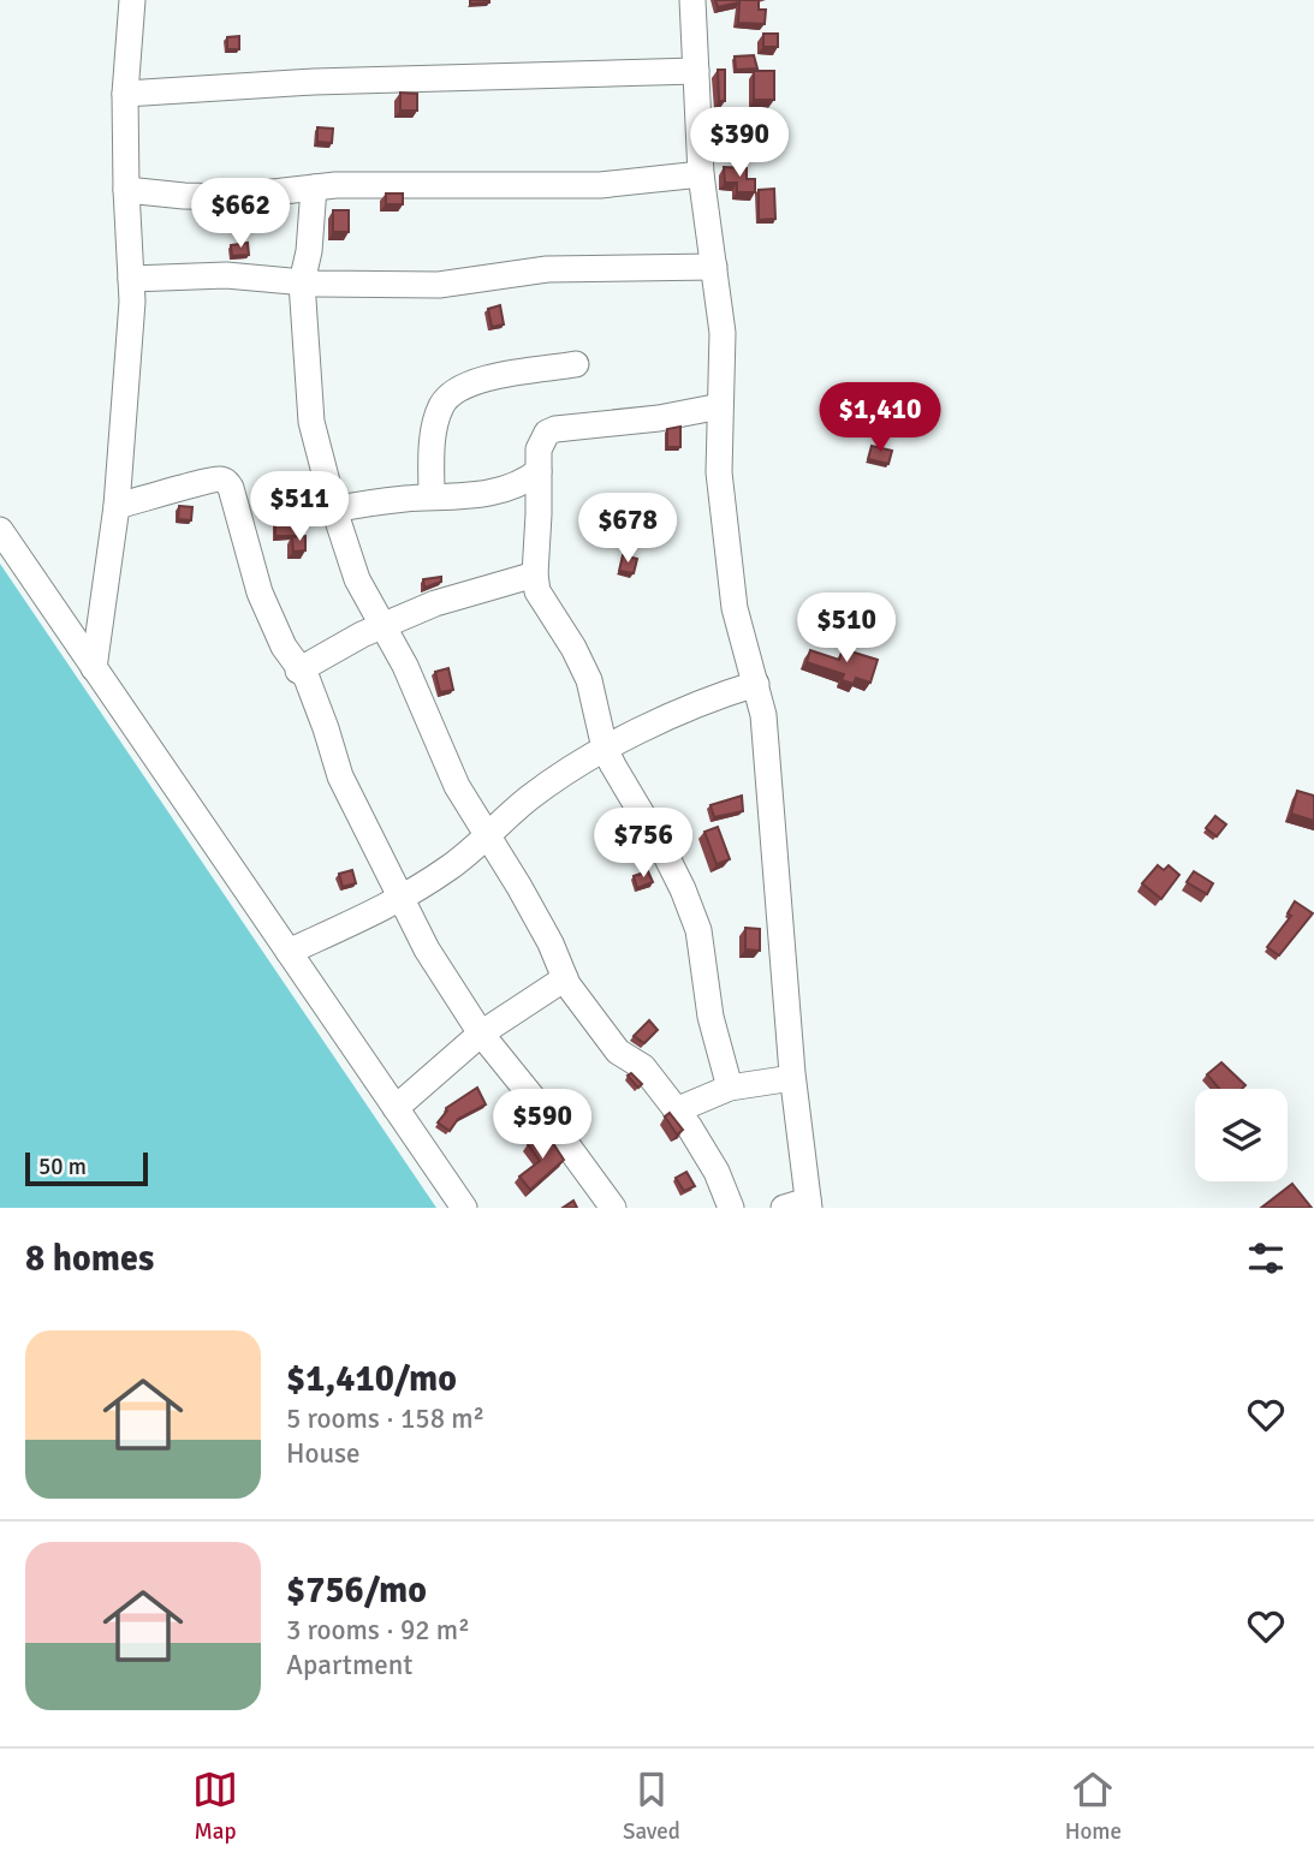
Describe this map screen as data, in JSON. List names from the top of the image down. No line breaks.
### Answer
{"scale_bar":"50 m","page":{"price":["$390","$662","$1,410","$511","$678","$510","$756","$590"],"scale":"50 m","heading":"8 homes","list":[{"name":"$1,410/mo","note":"5 rooms · 158 m² · House"},{"name":"$756/mo","note":"3 rooms · 92 m² · Apartment"}],"tabs":["Map","Saved","Home"]}}
